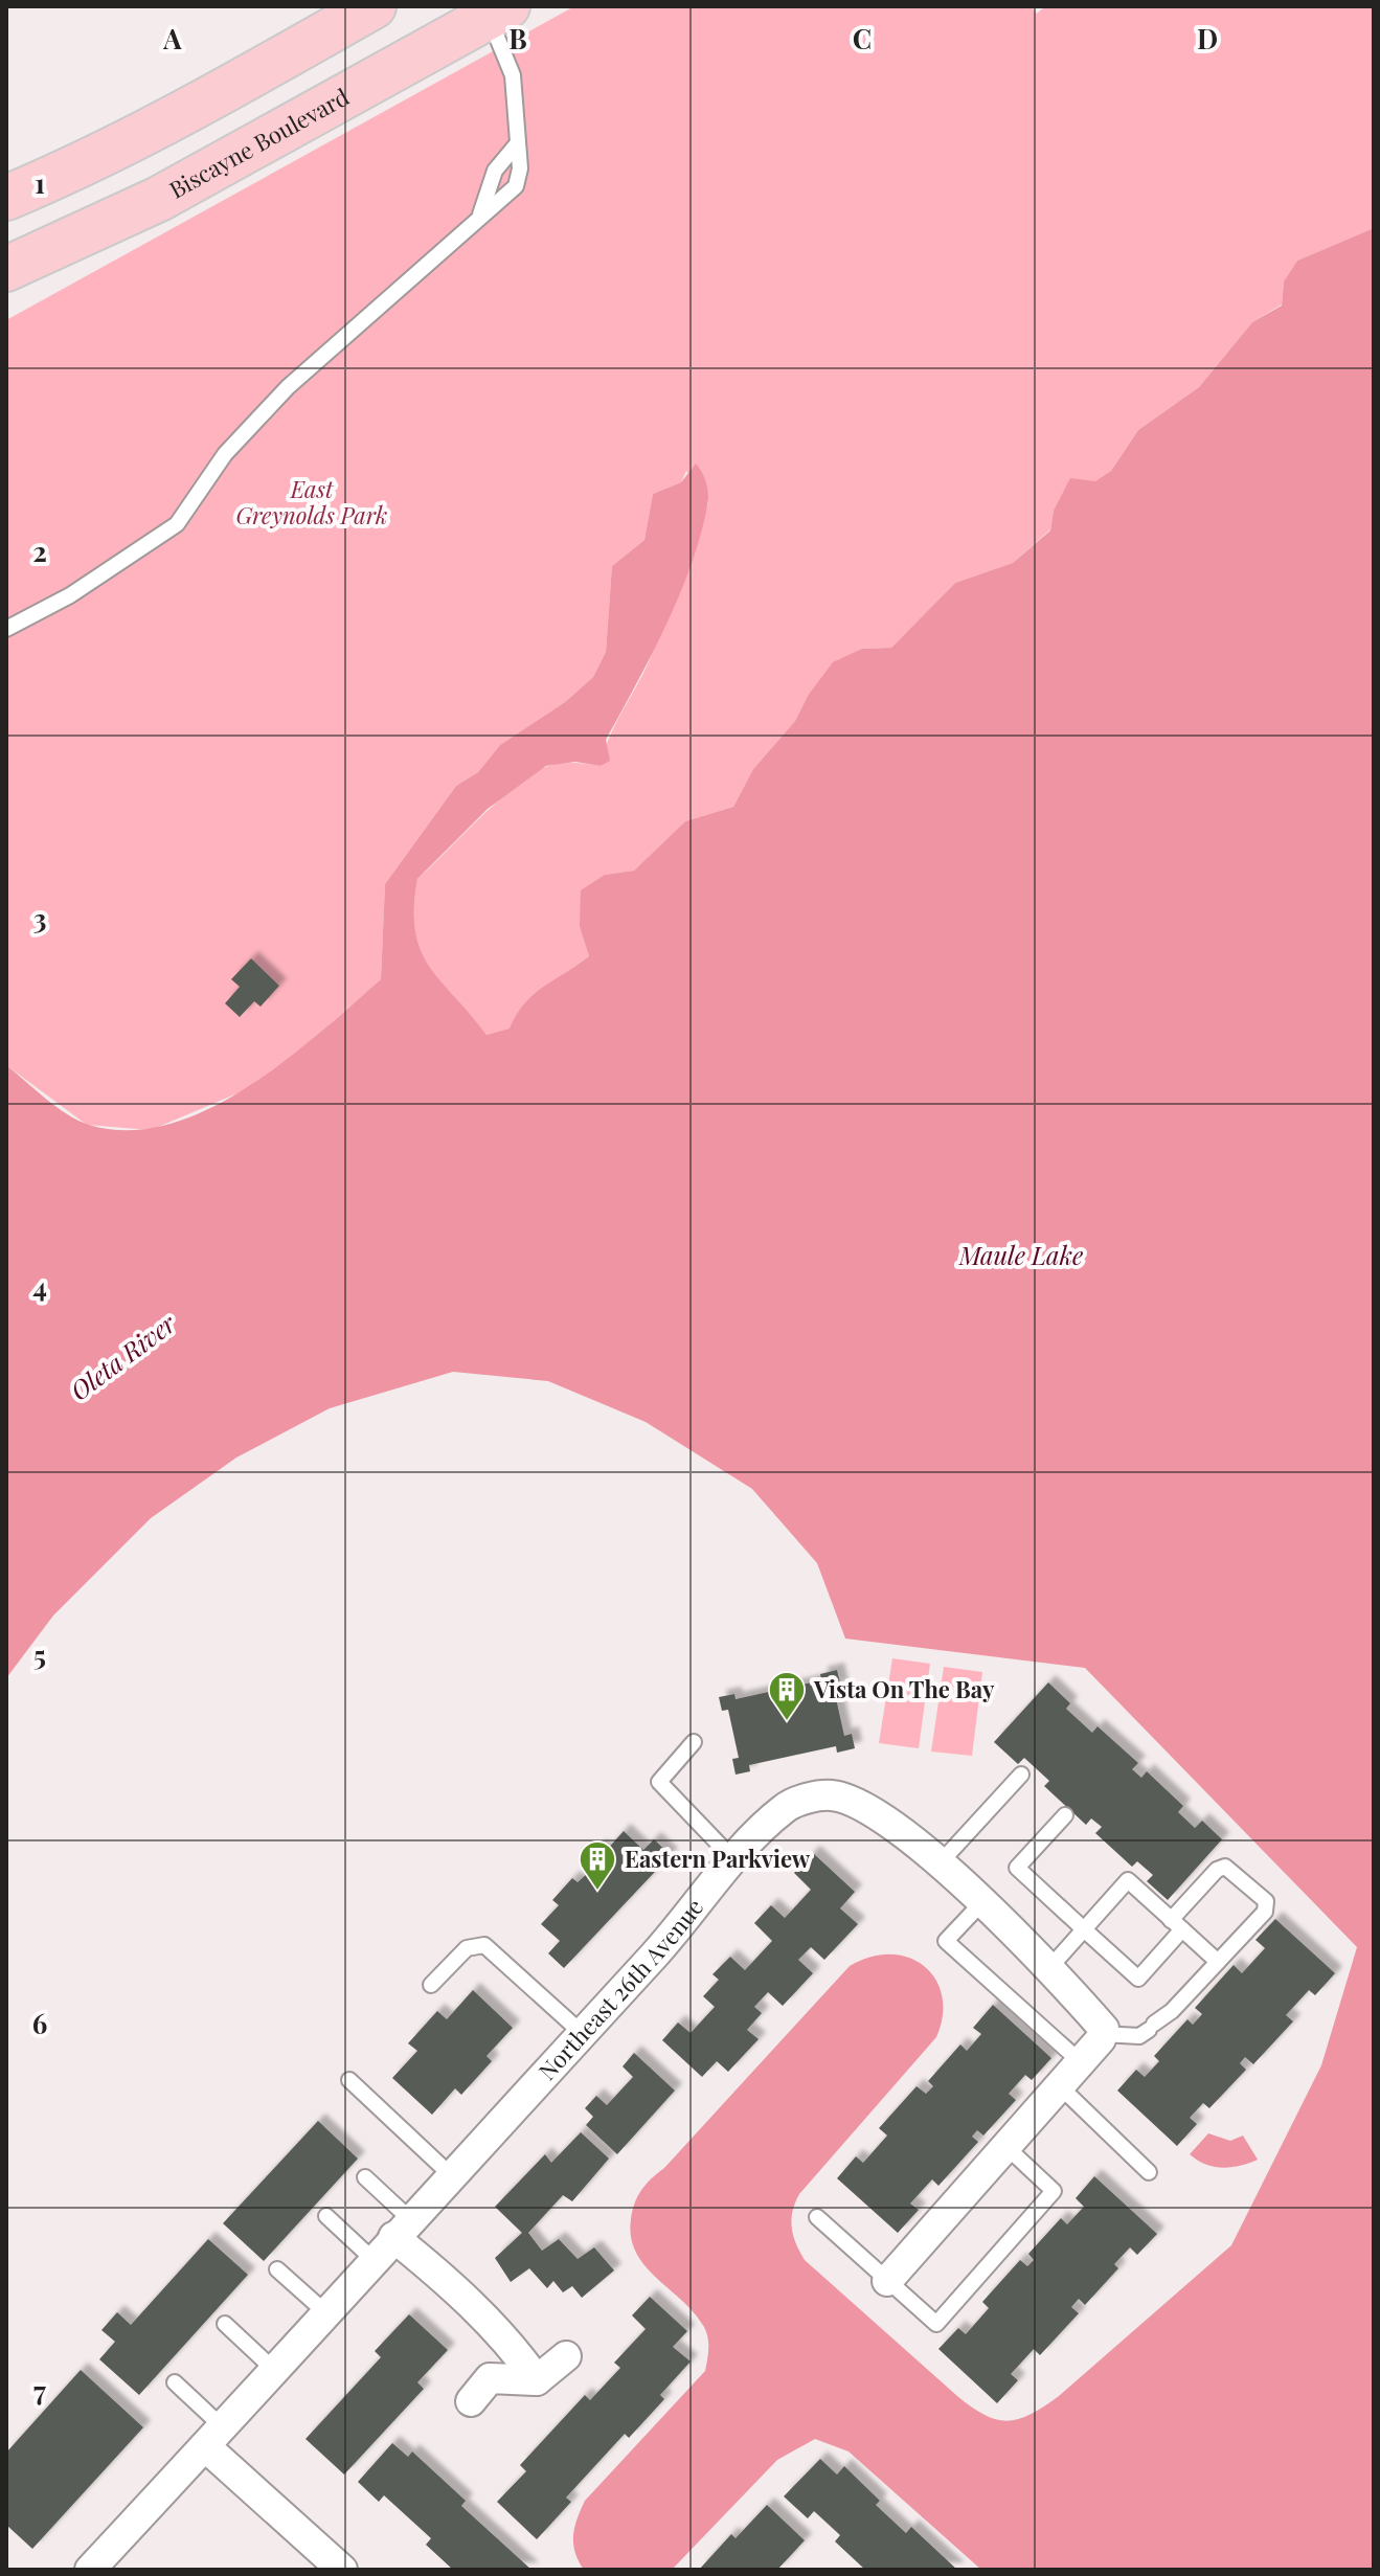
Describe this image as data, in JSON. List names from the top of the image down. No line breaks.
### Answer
{"streets":{"main road":["Biscayne Boulevard"],"street":["Northeast 26th Avenue"]},"water":["Maule Lake","Oleta River"],"parks":["East Greynolds Park"],"places":{"building":["Vista On The Bay","Eastern Parkview"]},"grid":{"columns":["A","B","C","D"],"rows":["1","2","3","4","5","6","7"]}}
